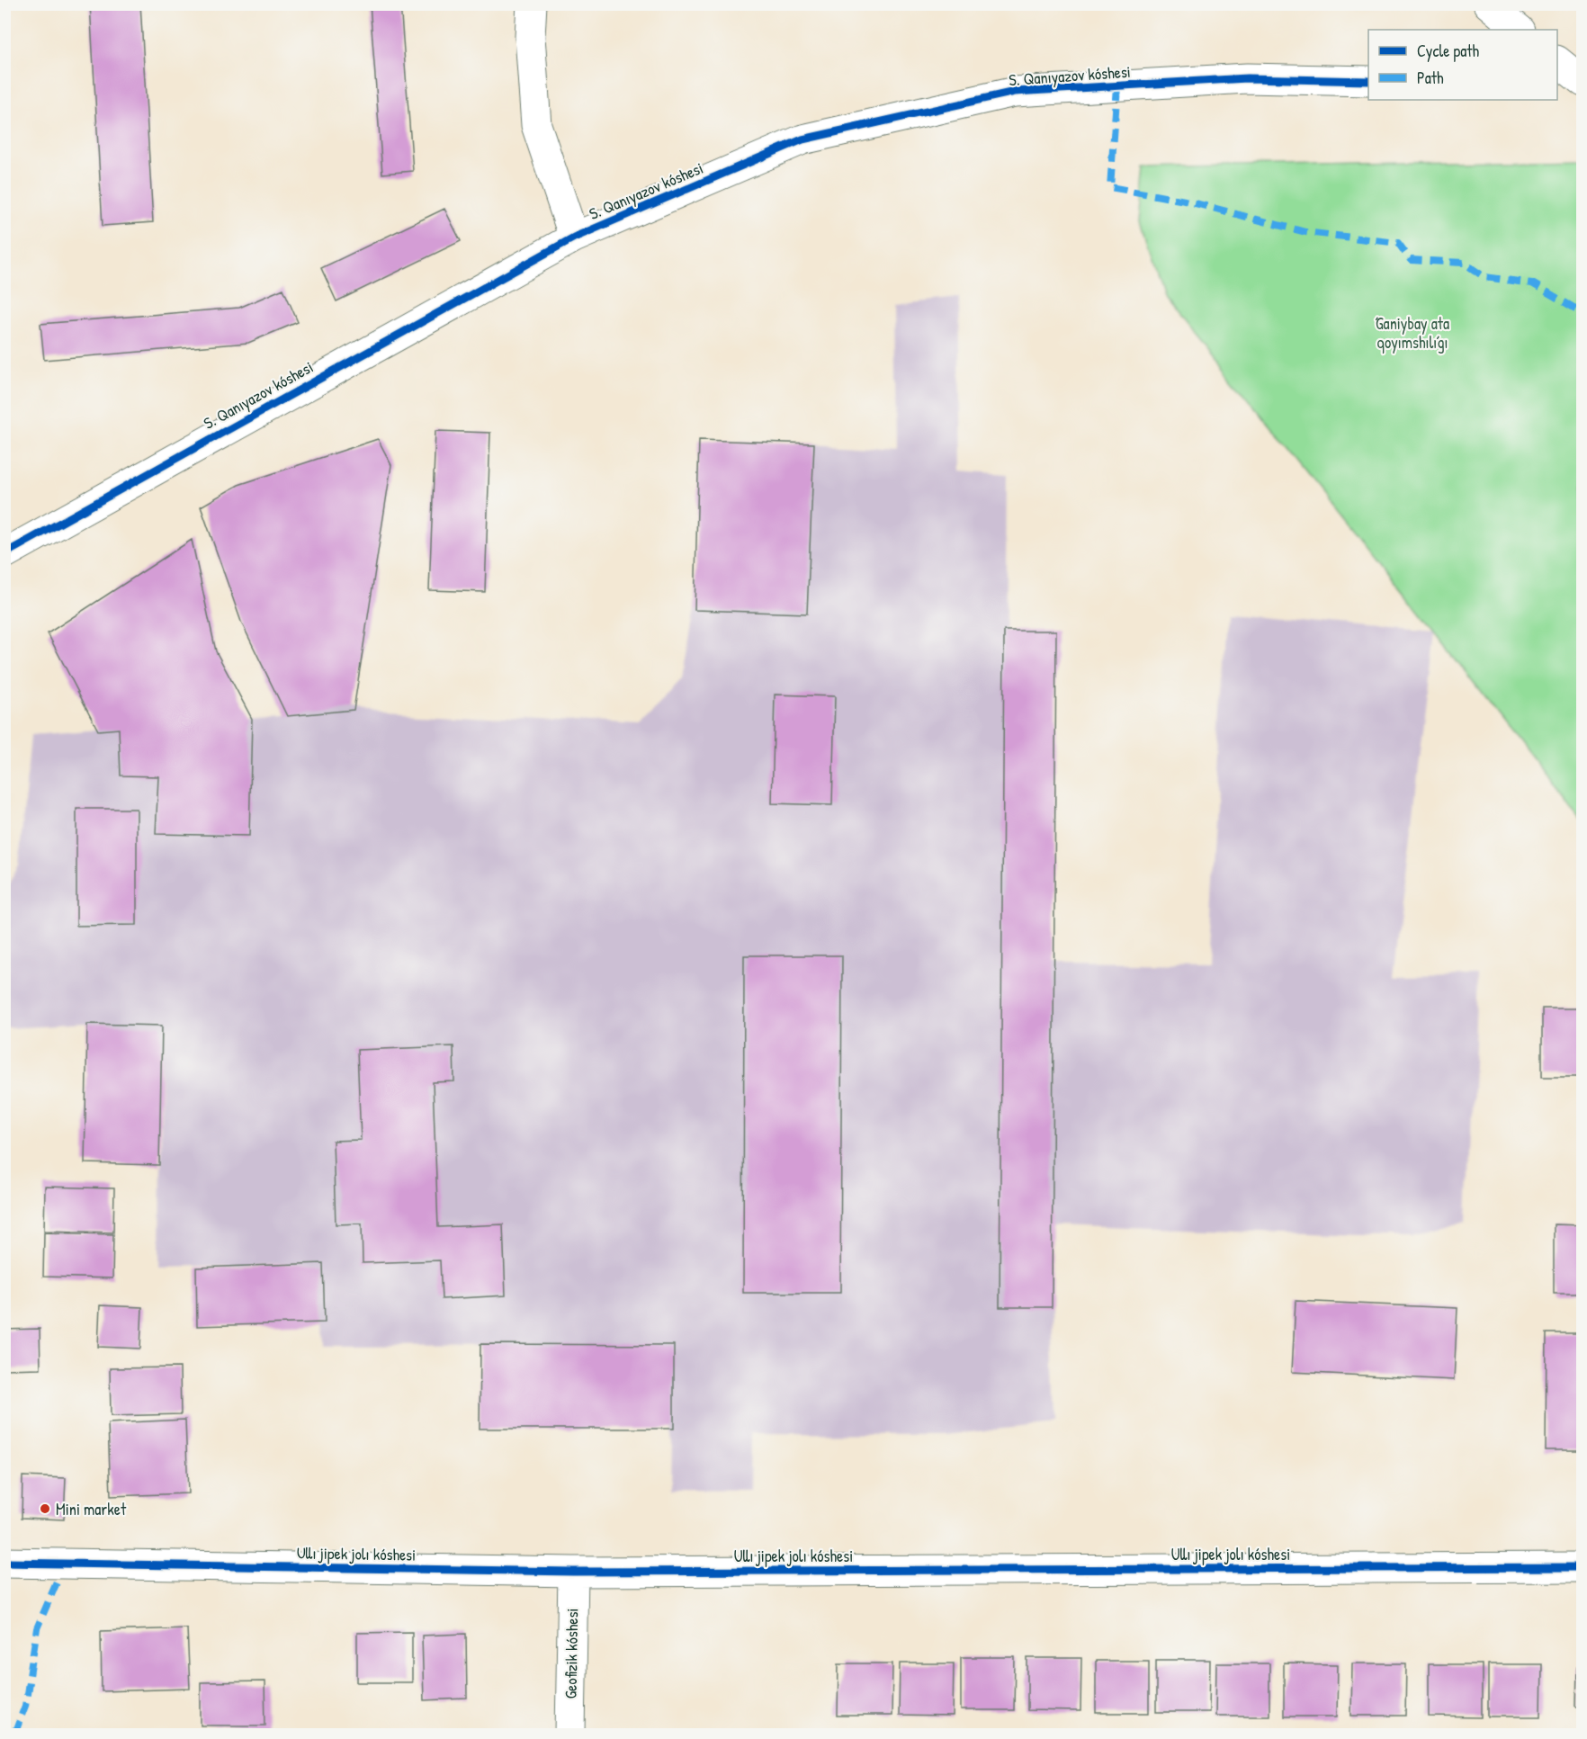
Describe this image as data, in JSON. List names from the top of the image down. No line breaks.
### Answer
{"streets":{"street":["S. Qanıyazov kóshesi","Ullı jipek jolı kóshesi","Geofizik kóshesi"]},"crossings":[["Ullı jipek jolı kóshesi","Geofizik kóshesi"]],"parks":["Ǵaniybay ata qoyımshılıǵı"],"places":["Mini market"],"legend":["Cycle path","Path"]}
